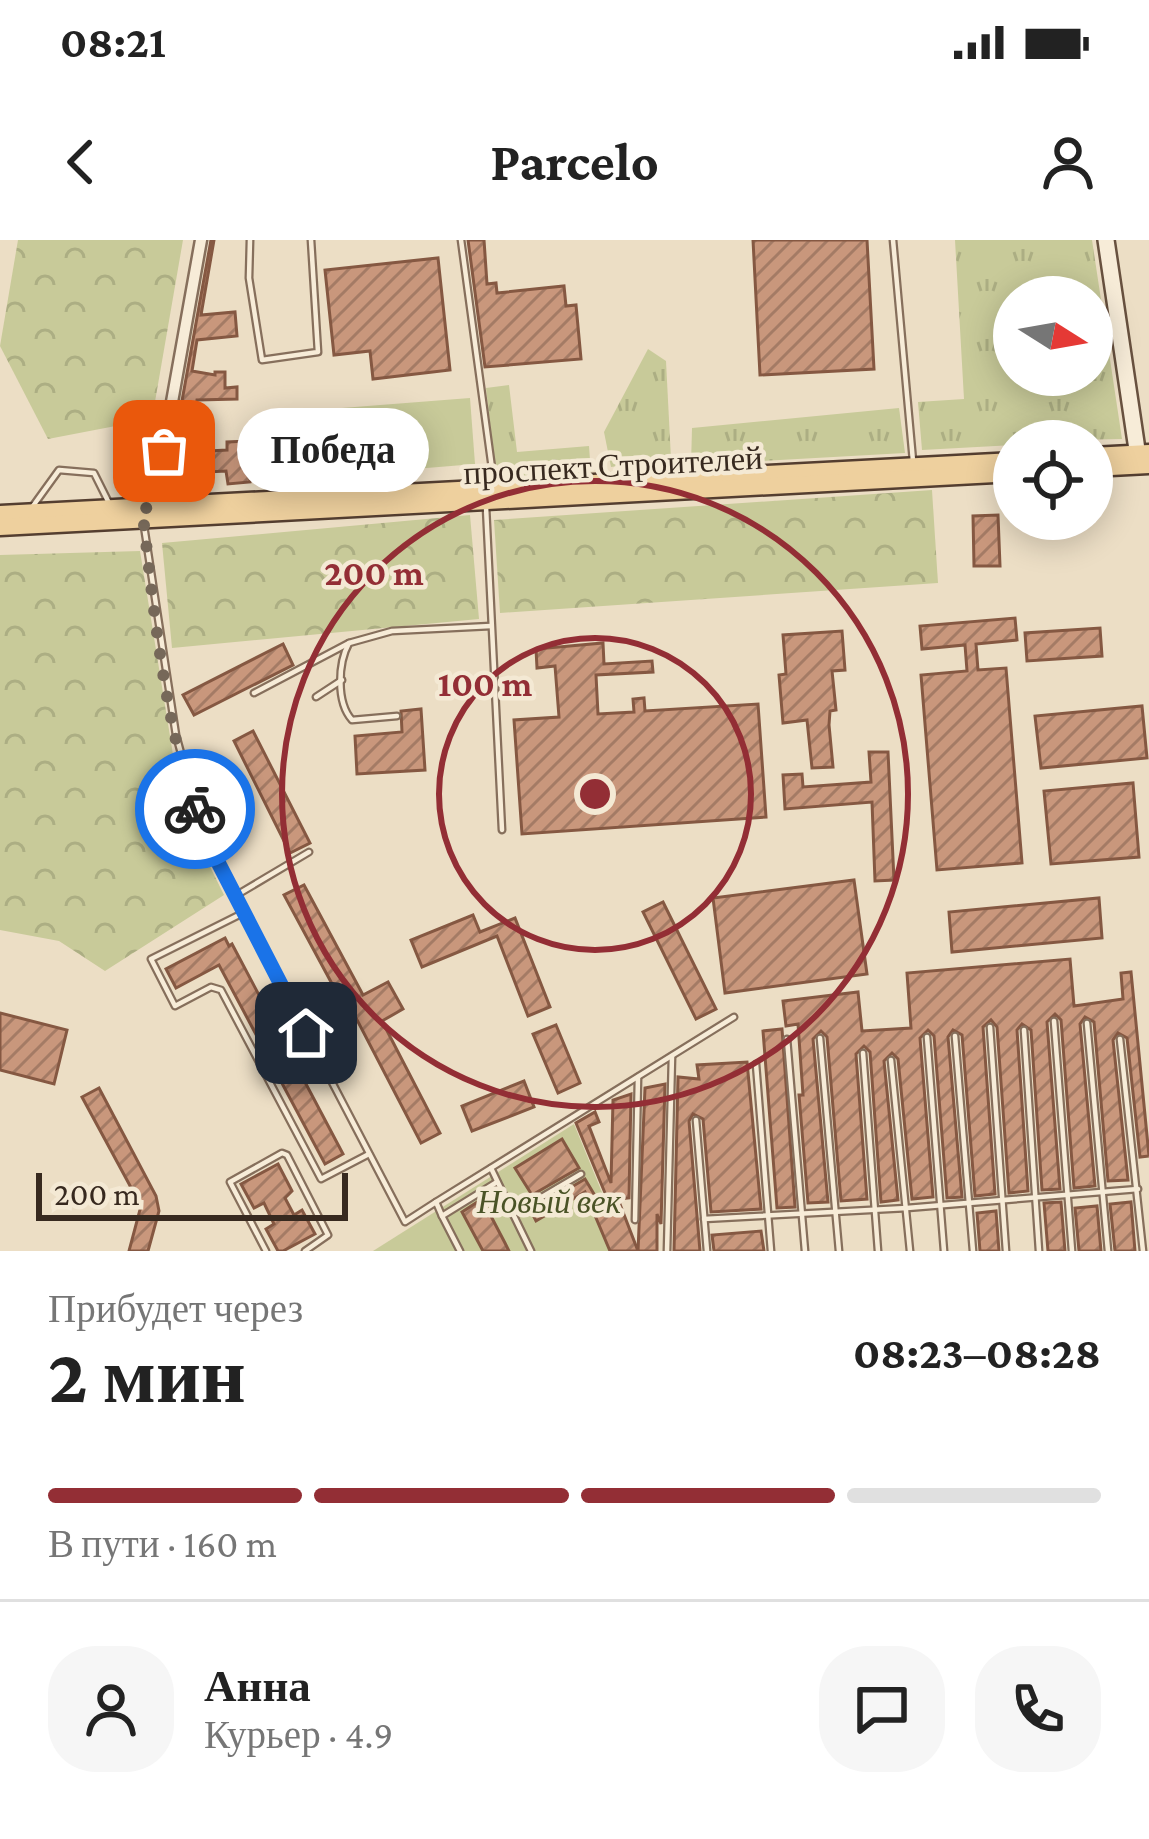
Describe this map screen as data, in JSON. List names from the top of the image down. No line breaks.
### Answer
{"streets":{"main road":["проспект Строителей"]},"parks":["Новый век"],"places":["Победа"],"scale_bar":"200 m","north":"right","page":{"status":"08:21","header":"Parcelo","bubble":"Победа","scale":"200 m","heading":["2 мин","Прибудет через","08:23–08:28"],"panel":["Анна","Курьер · 4.9"],"bar":"В пути · 160 m"},"rings":["200 m","100 m"]}
